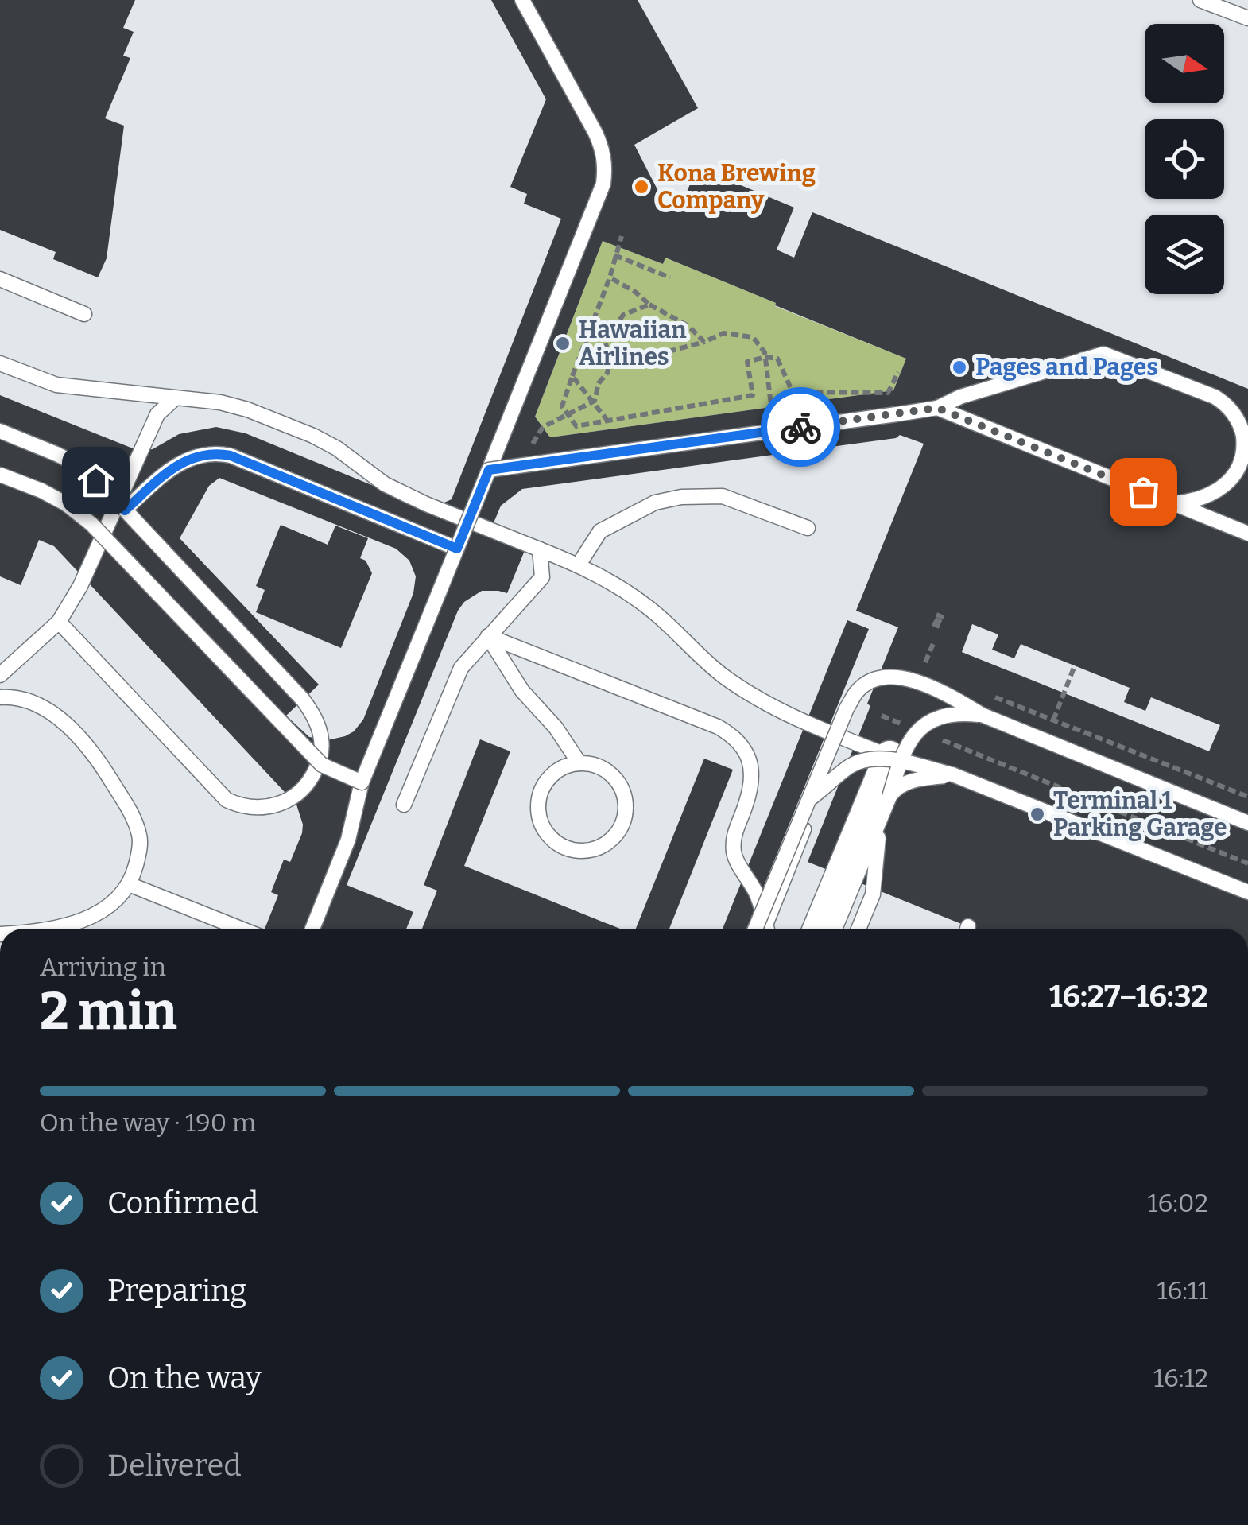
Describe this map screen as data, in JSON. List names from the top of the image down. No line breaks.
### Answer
{"places":["Kona Brewing Company","Hawaiian Airlines","Pages and Pages","Terminal 1 Parking Garage"],"north":"right","page":{"heading":["2 min","Arriving in","16:27–16:32"],"bar":"On the way · 190 m","list":[["Confirmed","16:02"],["Preparing","16:11"],["On the way","16:12"],"Delivered"]}}
